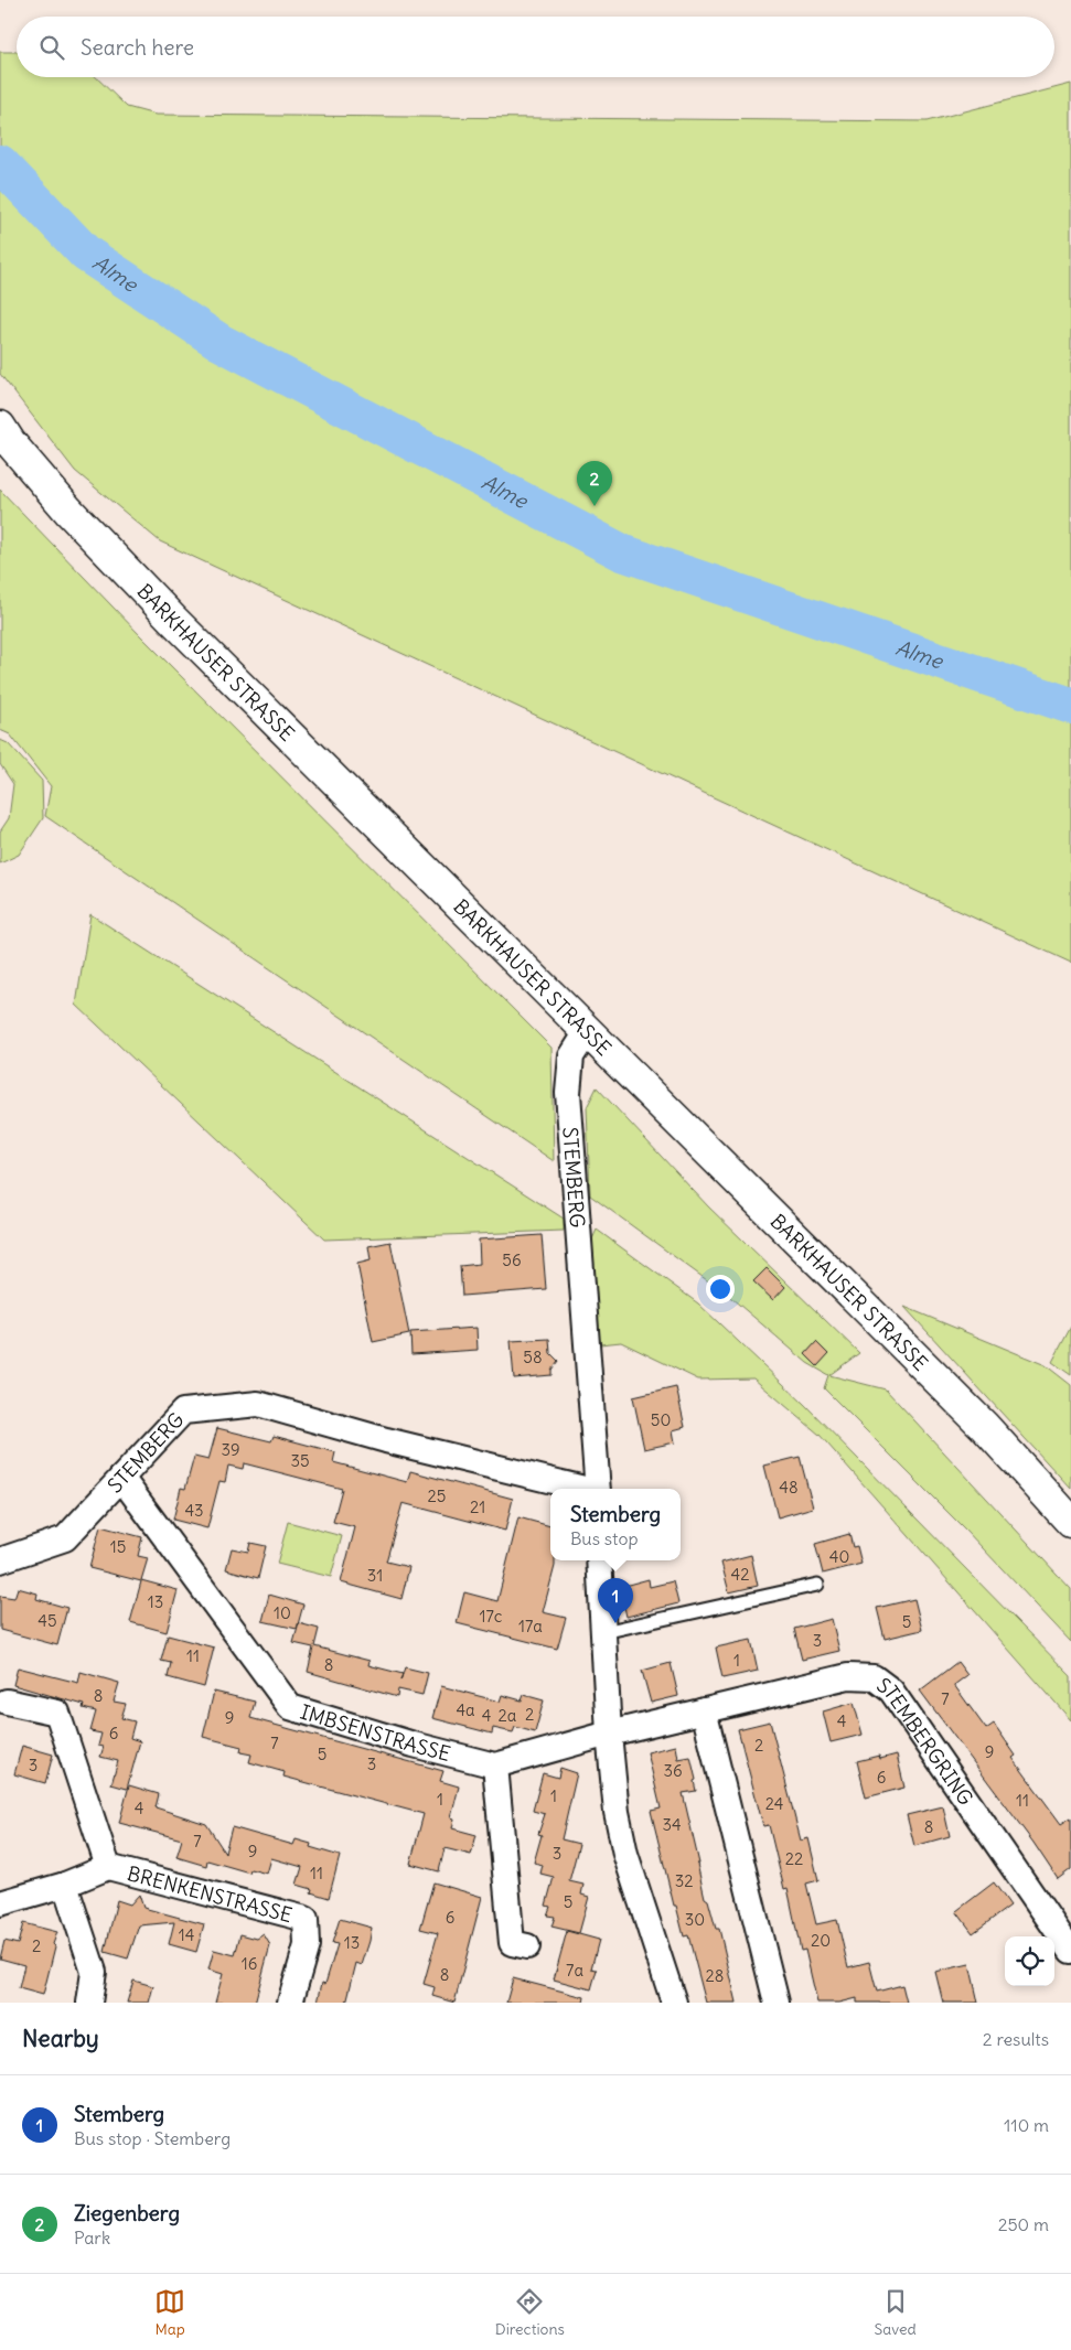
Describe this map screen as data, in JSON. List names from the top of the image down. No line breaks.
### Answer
{"streets":{"street":["BARKHAUSER STRASSE","STEMBERG","IMBSENSTRASSE","STEMBERGRING","BRENKENSTRASSE"]},"crossings":[["BARKHAUSER STRASSE","STEMBERG"],["STEMBERG","IMBSENSTRASSE"]],"water":["Alme"],"house_numbers":["56","58","50","39","35","48","25","21","43","15","40","42","31","13","10","17c","45","5","17a","3","11","1","8","8","7","4a","2","4","2a","9","4","6","7","2","9","5","3","3","36","6","1","1","11","24","4","34","8","7","9","3","22","11","32","5","6","30","14","20","13","2","16","7a","8","28"],"page":{"search":"Search here","pins":["2","1"],"popup":["Stemberg","Bus stop"],"heading":["Nearby","2 results"],"list":[{"mark":"1","name":"Stemberg","note":"Bus stop · Stemberg","value":"110 m"},{"mark":"2","name":"Ziegenberg","note":"Park","value":"250 m"}],"nav":["Map","Directions","Saved"]}}
